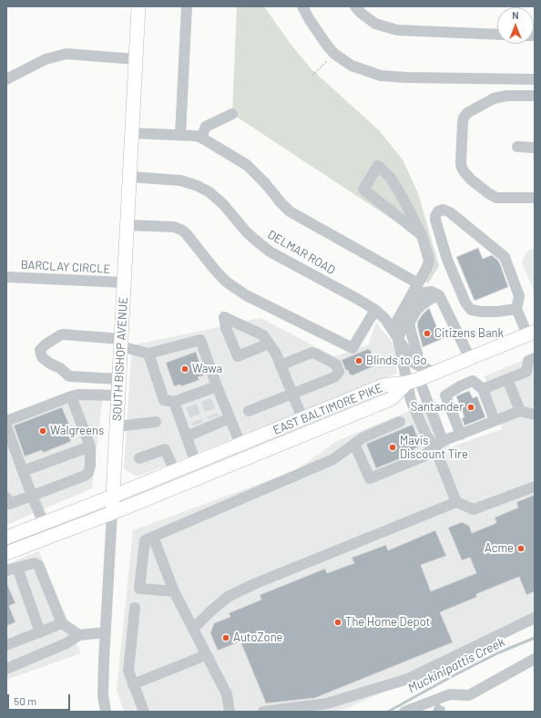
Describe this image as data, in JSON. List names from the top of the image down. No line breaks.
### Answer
{"streets":{"main road":["SOUTH BISHOP AVENUE","EAST BALTIMORE PIKE"],"street":["DELMAR ROAD","BARCLAY CIRCLE"]},"crossings":[["DELMAR ROAD","SOUTH BISHOP AVENUE"],["DELMAR ROAD","EAST BALTIMORE PIKE"],["BARCLAY CIRCLE","SOUTH BISHOP AVENUE"],["SOUTH BISHOP AVENUE","EAST BALTIMORE PIKE"]],"water":["Muckinipattis Creek"],"places":["Citizens Bank","Blinds to Go","Wawa","Santander","Walgreens","Mavis Discount Tire","Acme","The Home Depot","AutoZone"],"scale_bar":"50 m","north":"top"}
